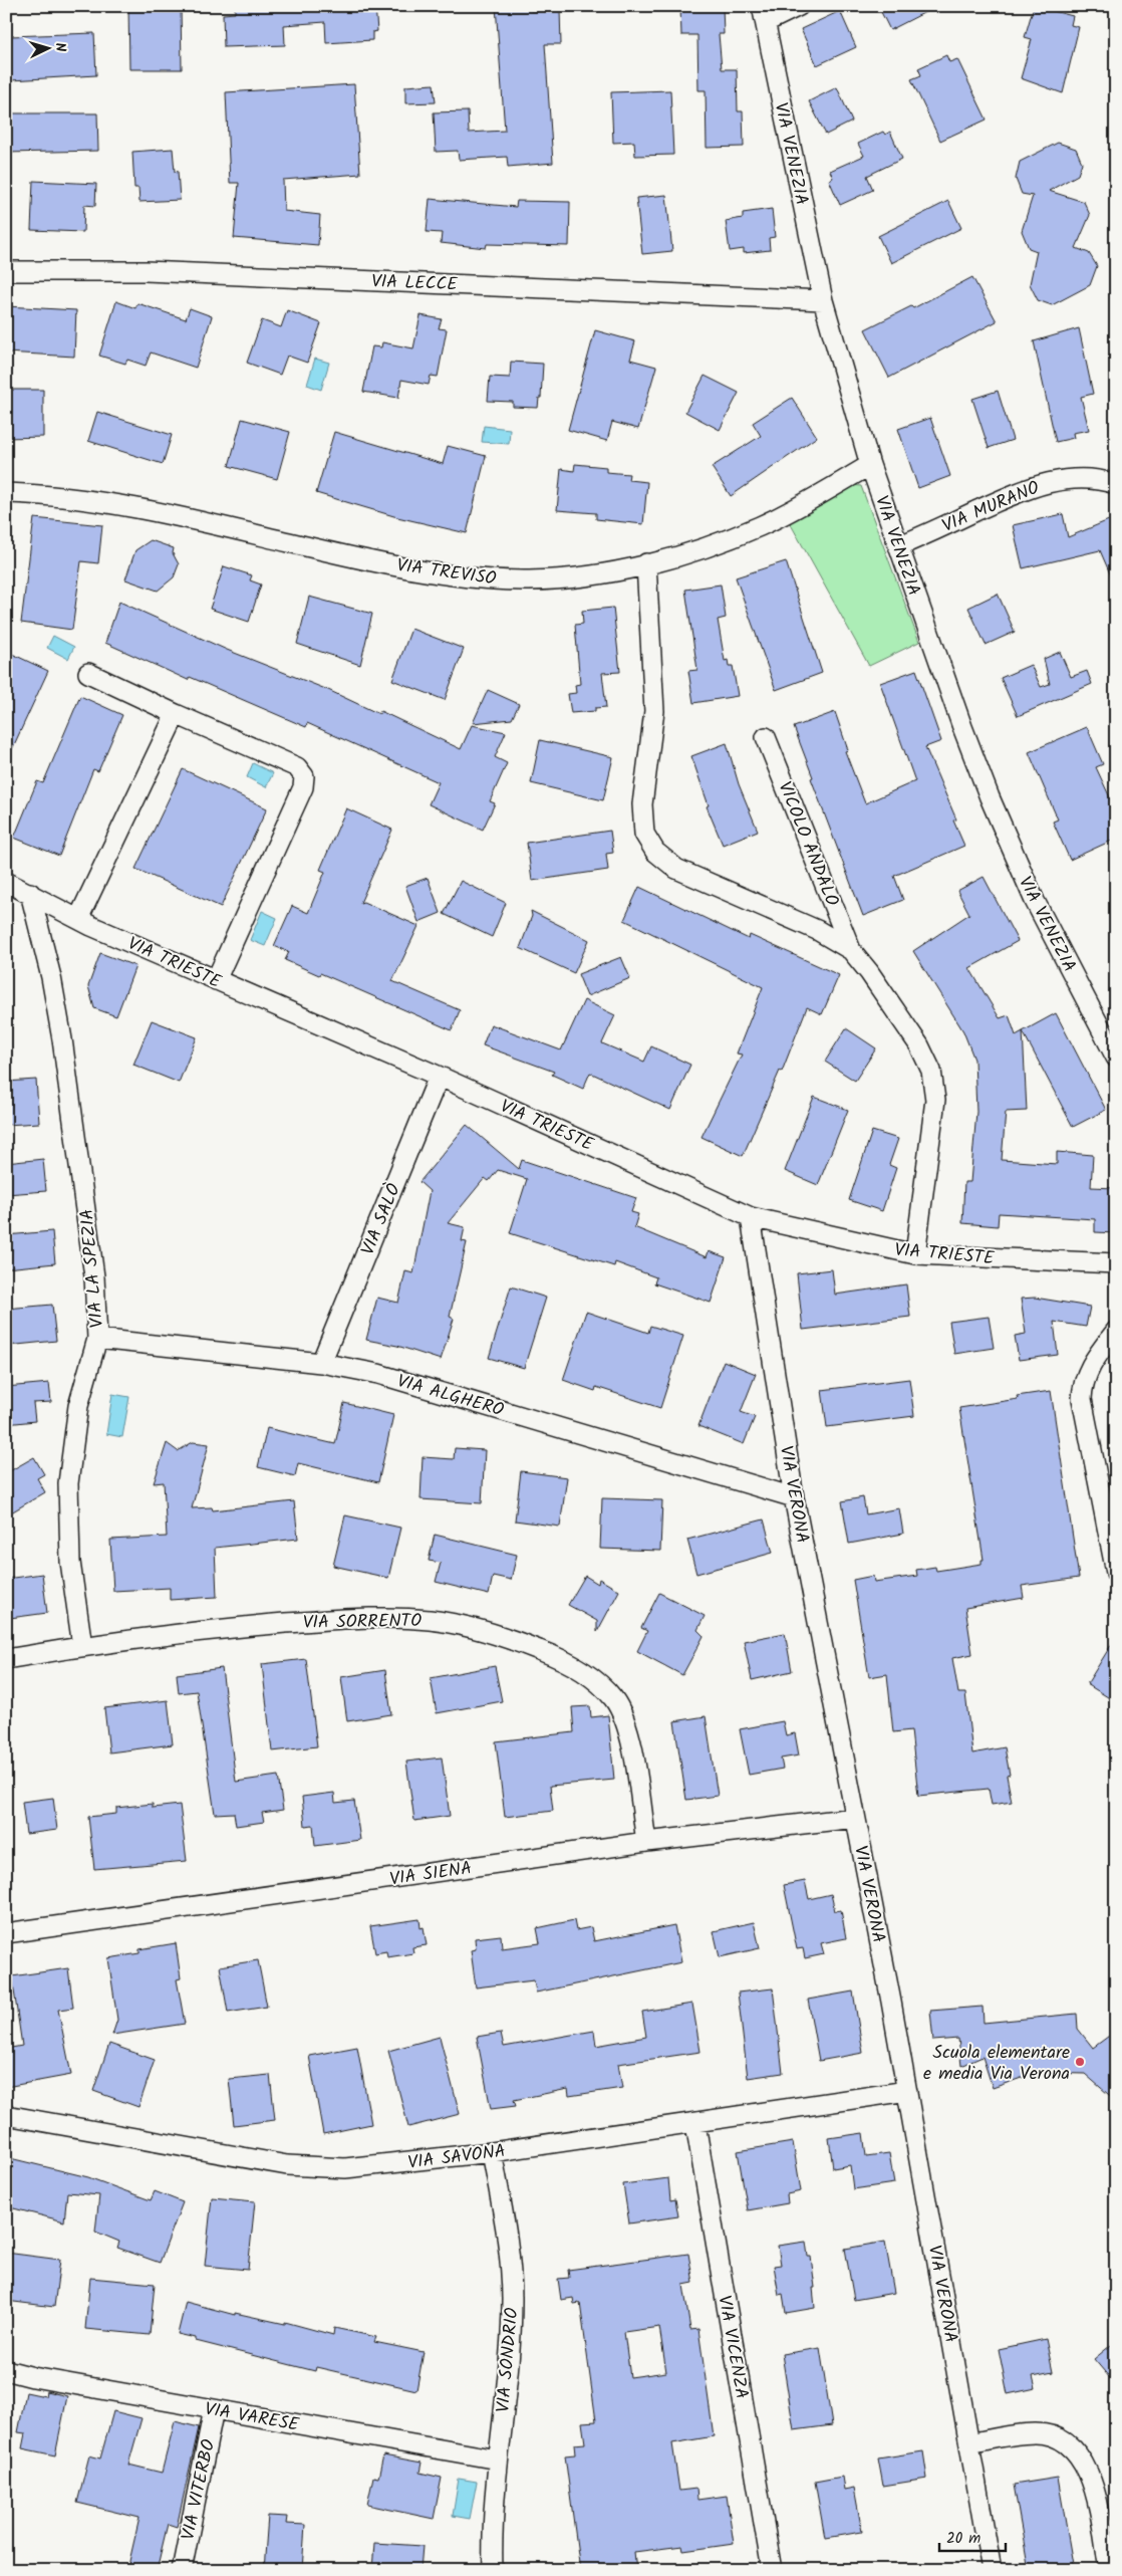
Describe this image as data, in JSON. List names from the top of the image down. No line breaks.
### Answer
{"streets":{"street":["VIA VENEZIA","VIA LECCE","VIA MURANO","VIA TREVISO","VICOLO ANDALO","VIA TRIESTE","VIA SALÒ","VIA LA SPEZIA","VIA ALGHERO","VIA VERONA","VIA SORRENTO","VIA SIENA","VIA SAVONA","VIA VICENZA","VIA SONDRIO","VIA VARESE","VIA VITERBO"]},"crossings":[["VIA VENEZIA","VIA LECCE"],["VIA VENEZIA","VIA MURANO"],["VIA VENEZIA","VIA TREVISO"],["VIA TRIESTE","VIA SALÒ"],["VIA TRIESTE","VIA LA SPEZIA"],["VIA TRIESTE","VIA VERONA"],["VIA SALÒ","VIA ALGHERO"],["VIA LA SPEZIA","VIA ALGHERO"],["VIA LA SPEZIA","VIA SORRENTO"],["VIA ALGHERO","VIA VERONA"],["VIA VERONA","VIA SIENA"],["VIA VERONA","VIA SAVONA"],["VIA SORRENTO","VIA SIENA"],["VIA SAVONA","VIA VICENZA"],["VIA SAVONA","VIA SONDRIO"],["VIA SONDRIO","VIA VARESE"],["VIA VARESE","VIA VITERBO"]],"places":["Scuola elementare e media Via Verona"],"scale_bar":"20 m","north":"right"}
